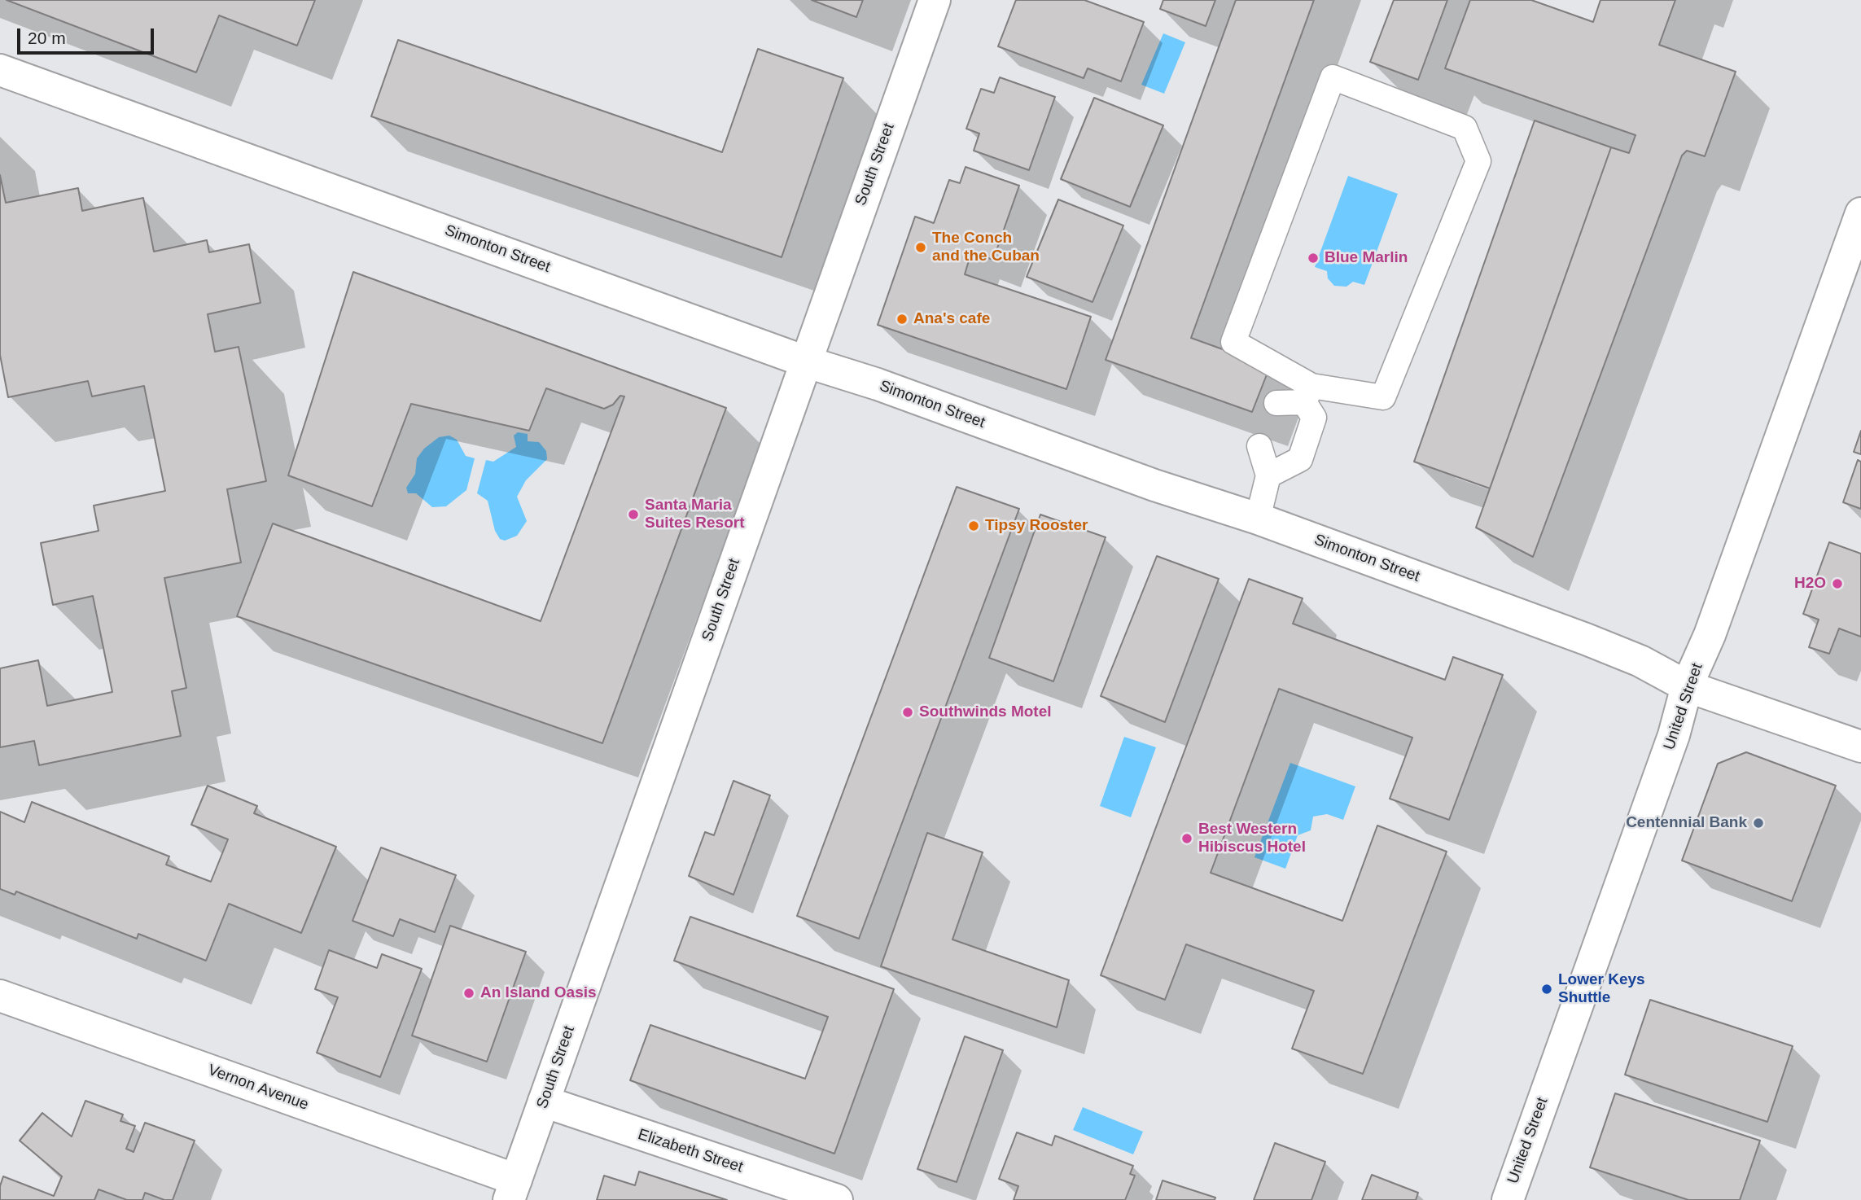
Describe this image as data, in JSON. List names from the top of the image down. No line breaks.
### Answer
{"streets":{"street":["South Street","Simonton Street","United Street","Vernon Avenue","Elizabeth Street"]},"crossings":[["South Street","Simonton Street"],["South Street","Vernon Avenue"],["South Street","Elizabeth Street"],["Simonton Street","United Street"]],"places":["The Conch and the Cuban","Blue Marlin","Ana's cafe","Santa Maria Suites Resort","Tipsy Rooster","H2O","Southwinds Motel","Centennial Bank","Best Western Hibiscus Hotel","Lower Keys Shuttle","An Island Oasis"],"scale_bar":"20 m"}
